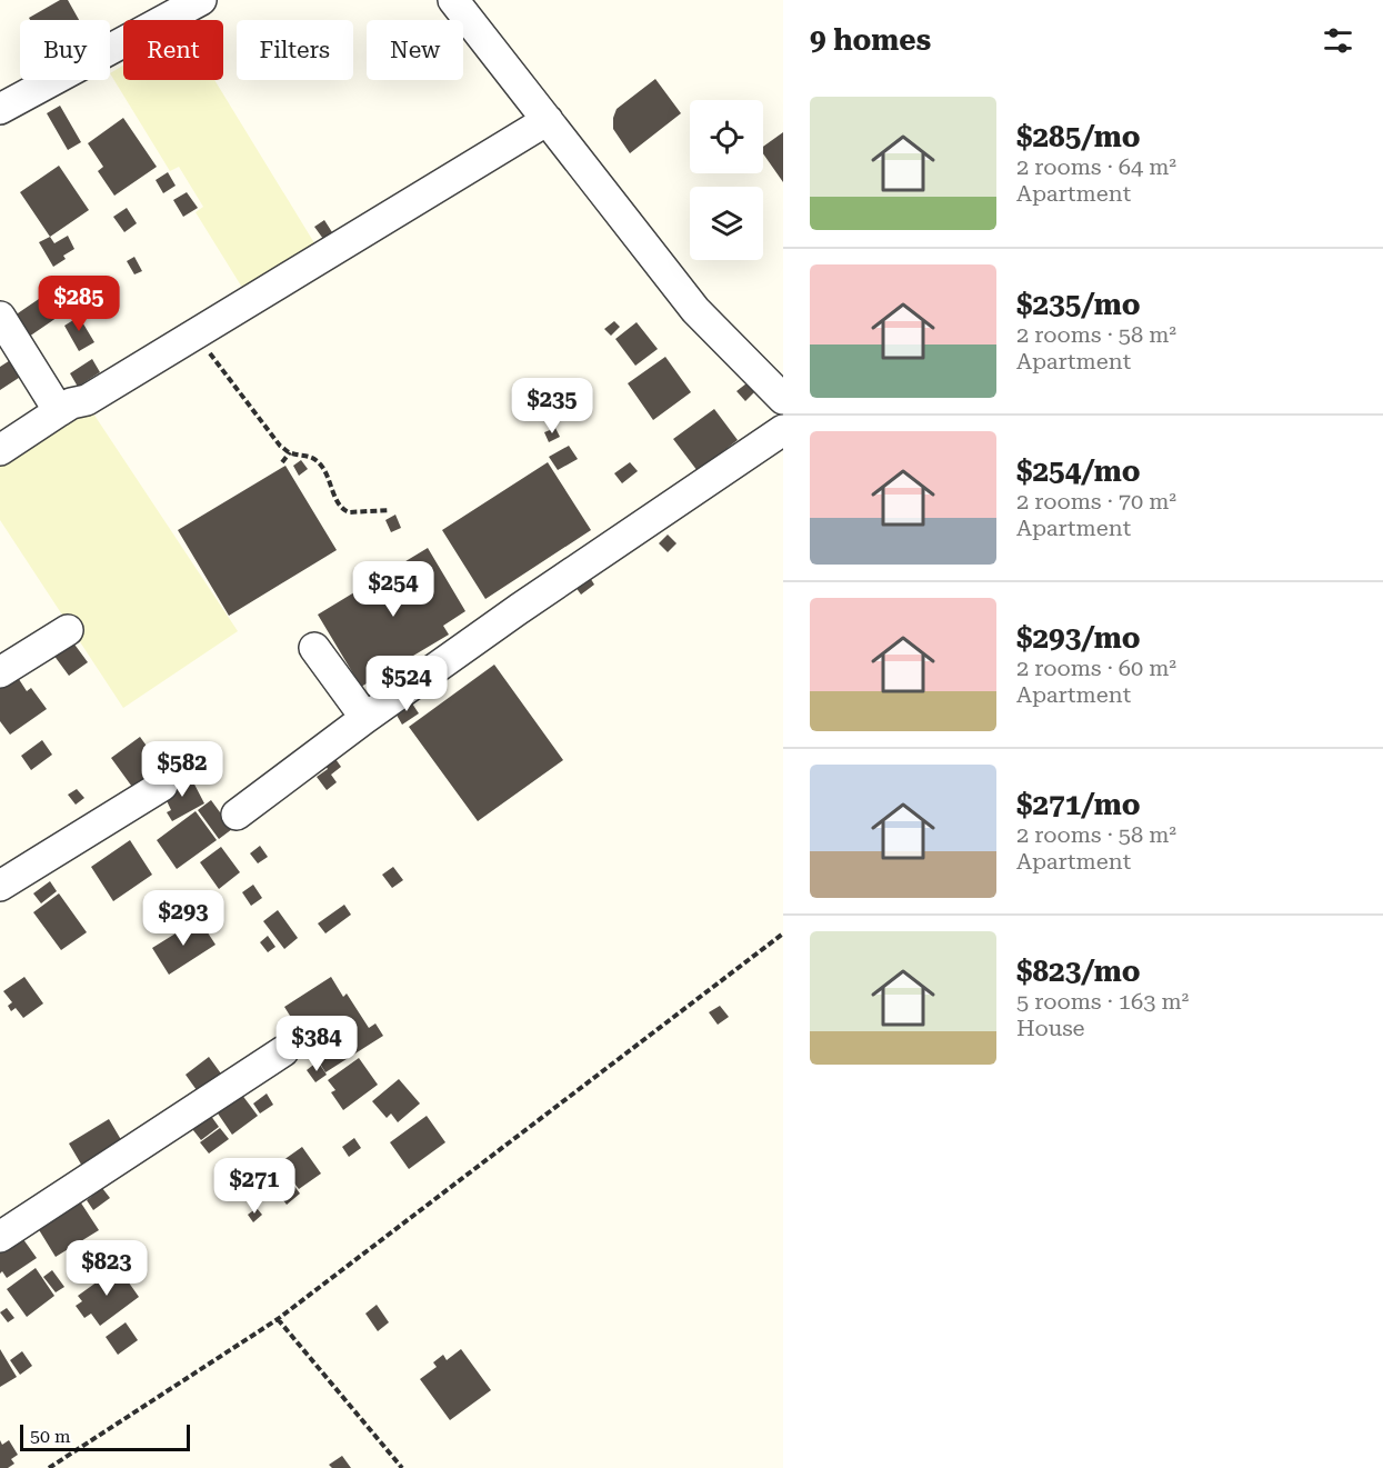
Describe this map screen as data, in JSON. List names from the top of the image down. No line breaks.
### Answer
{"scale_bar":"50 m","page":{"heading":"9 homes","chip":["Buy","Rent","Filters","New"],"list":[{"name":"$285/mo","note":"2 rooms · 64 m² · Apartment"},{"name":"$235/mo","note":"2 rooms · 58 m² · Apartment"},{"name":"$254/mo","note":"2 rooms · 70 m² · Apartment"},{"name":"$293/mo","note":"2 rooms · 60 m² · Apartment"},{"name":"$271/mo","note":"2 rooms · 58 m² · Apartment"},{"name":"$823/mo","note":"5 rooms · 163 m² · House"}],"price":["$285","$235","$254","$524","$582","$293","$384","$271","$823"],"scale":"50 m"}}
